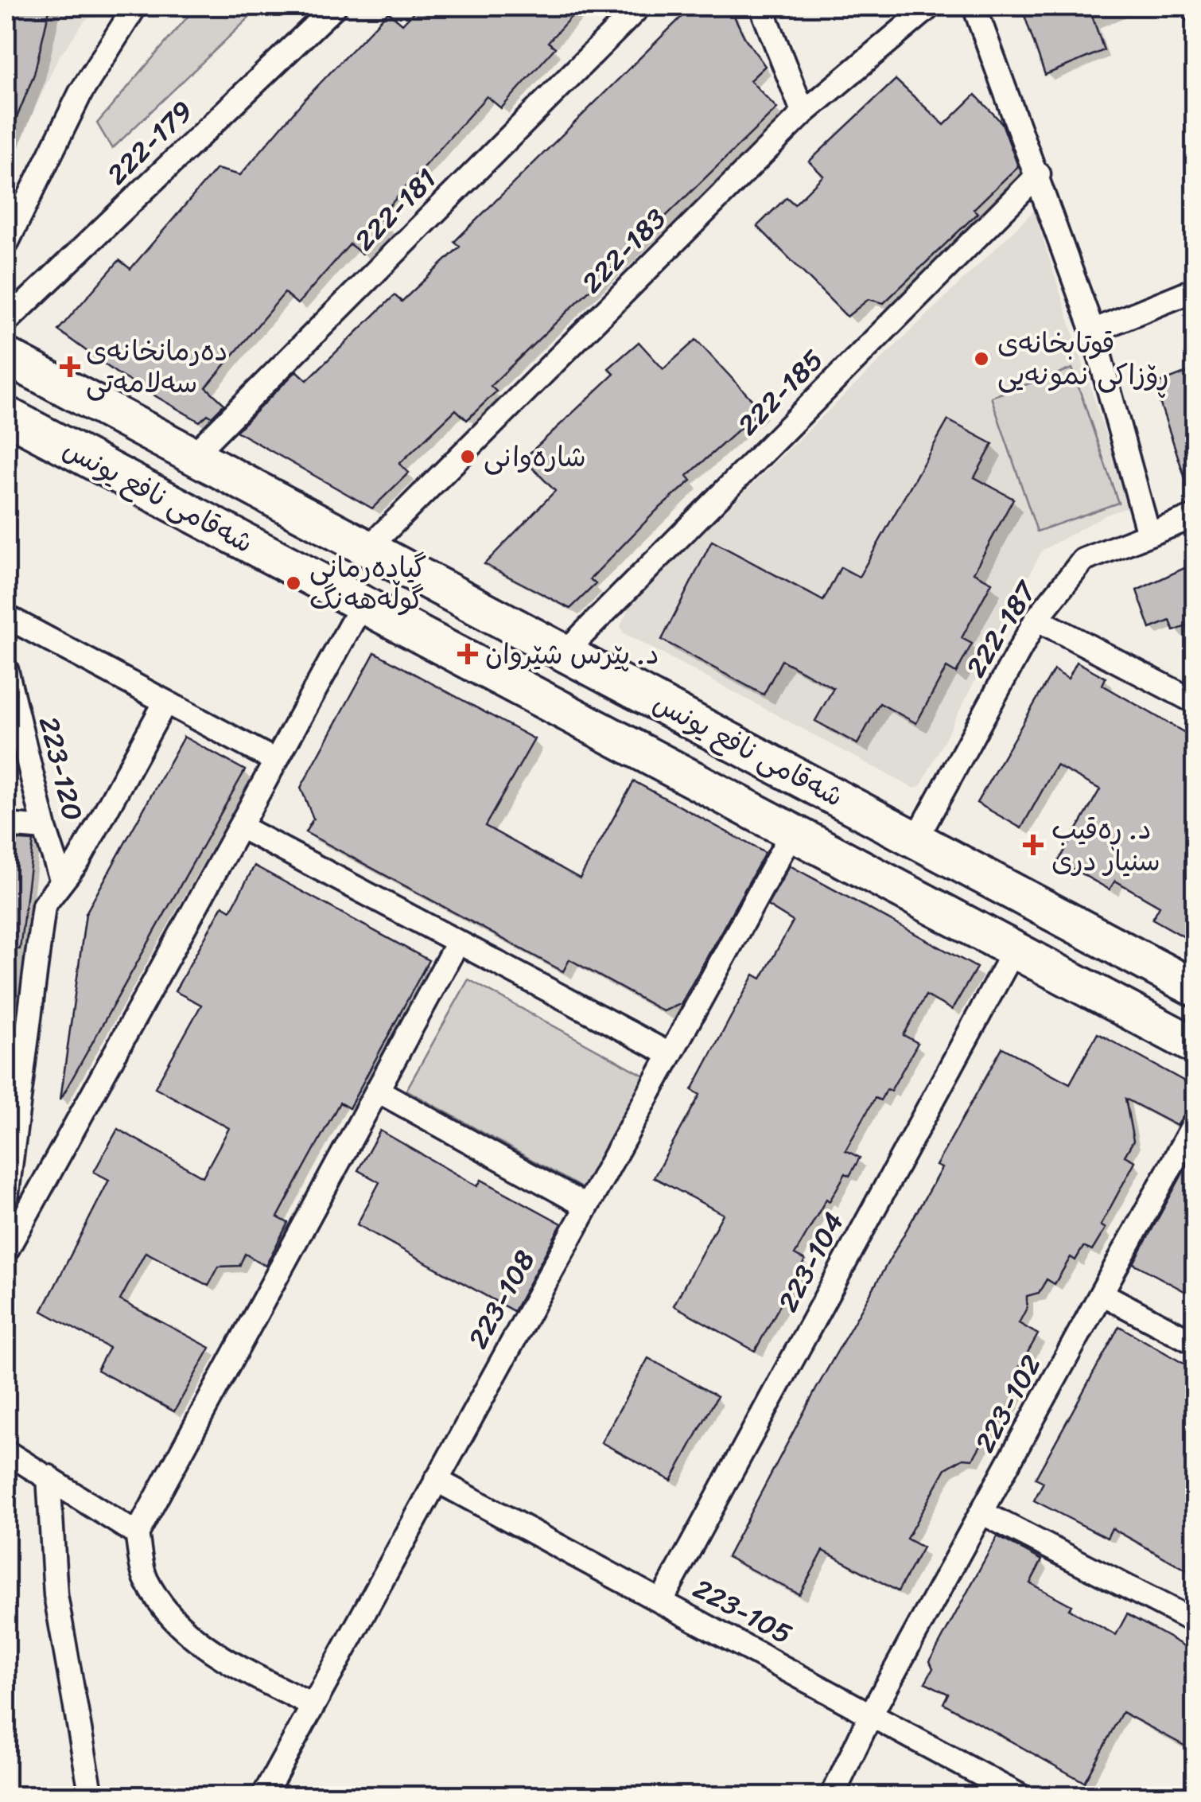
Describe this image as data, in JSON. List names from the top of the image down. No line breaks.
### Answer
{"streets":{"main road":["شەقامی نافع یونس"],"street":["222-179","222-181","222-183","222-185","222-187","223-120","223-104","223-108","223-102","223-105"]},"crossings":[["222-181","شەقامی نافع یونس"],["222-183","شەقامی نافع یونس"],["222-185","شەقامی نافع یونس"],["شەقامی نافع یونس","222-187"],["شەقامی نافع یونس","223-104"],["شەقامی نافع یونس","223-108"],["223-104","223-105"],["223-108","223-105"],["223-102","223-105"]],"places":{"other":["قوتابخانەی ڕۆزاکی نمونەیی","شارەوانی","گیادەرمانی گوڵەهەنگ"],"health":["دەرمانخانەی سەلامەتی","د. پێرس شێروان","د. ڕەقیب سنیار دری"]}}
